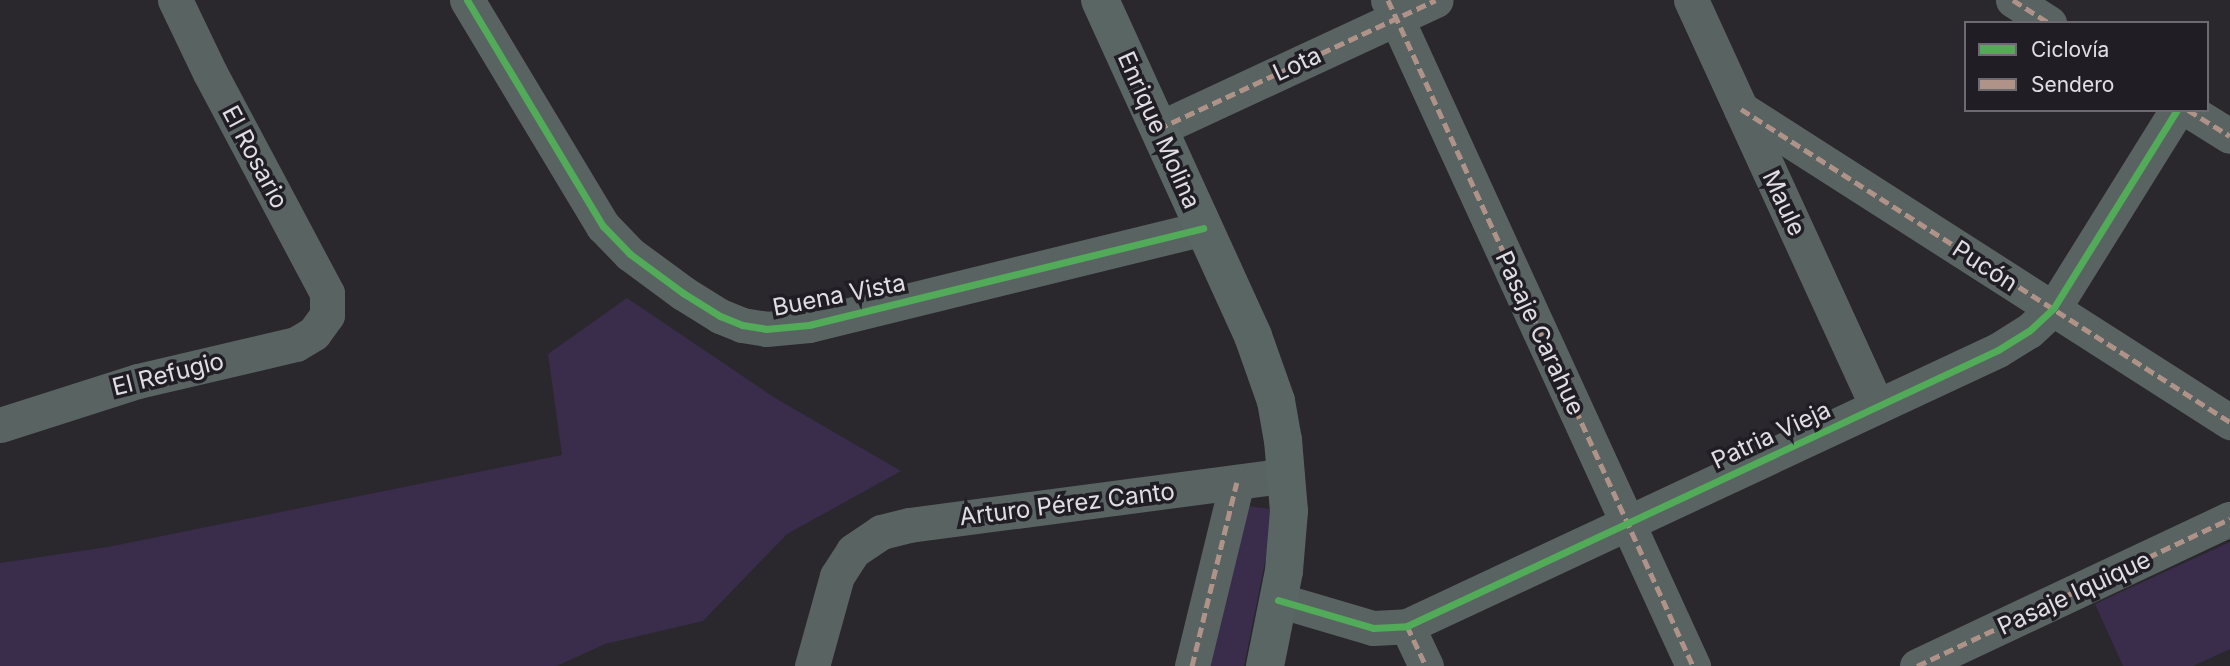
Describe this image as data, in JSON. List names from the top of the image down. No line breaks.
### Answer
{"streets":{"main road":["Enrique Molina"],"street":["Lota","El Rosario","Maule","Pucón","Buena Vista","Pasaje Carahue","El Refugio","Patria Vieja","Arturo Pérez Canto","Pasaje Iquique"]},"crossings":[["Lota","Enrique Molina"],["Lota","Pasaje Carahue"],["Enrique Molina","Buena Vista"],["Enrique Molina","Patria Vieja"],["Enrique Molina","Arturo Pérez Canto"],["El Rosario","El Refugio"],["Maule","Pucón"],["Maule","Patria Vieja"],["Pucón","Patria Vieja"],["Pasaje Carahue","Patria Vieja"]],"legend":["Ciclovía","Sendero"]}
